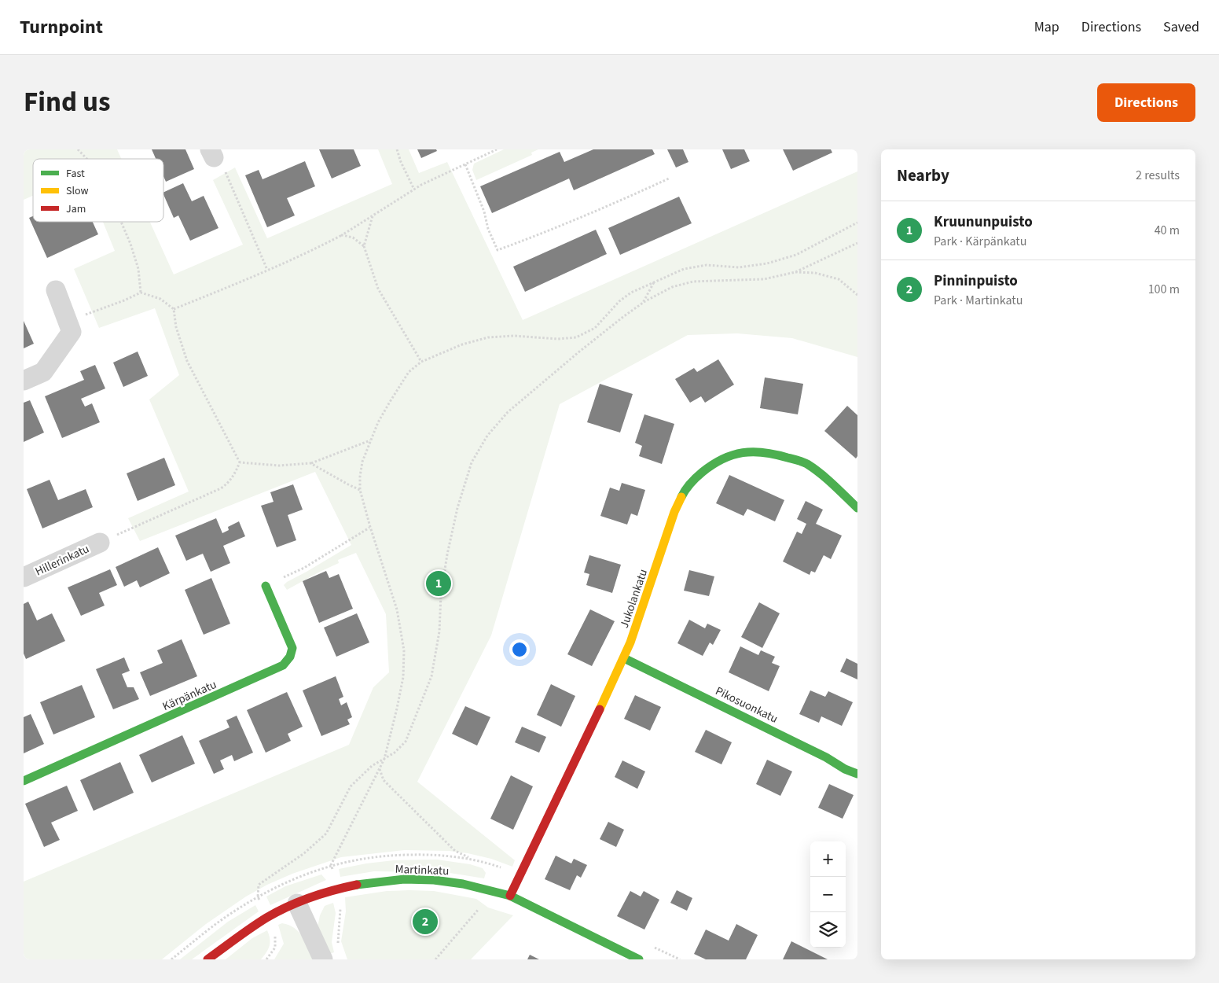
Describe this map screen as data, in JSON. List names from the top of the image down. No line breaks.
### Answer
{"streets":{"street":["Hillerinkatu","Jukolankatu","Kärpänkatu","Pikosuonkatu","Martinkatu"]},"crossings":[["Jukolankatu","Pikosuonkatu"],["Jukolankatu","Martinkatu"]],"legend":["Fast","Slow","Jam"],"page":{"header":"Turnpoint","nav":["Map","Directions","Saved"],"title":"Find us","buttons":"Directions","heading":["Nearby","2 results"],"list":[{"mark":"1","name":"Kruununpuisto","note":"Park · Kärpänkatu","value":"40 m"},{"mark":"2","name":"Pinninpuisto","note":"Park · Martinkatu","value":"100 m"}],"pins":["1","2"],"map_buttons":["+","−"]}}
